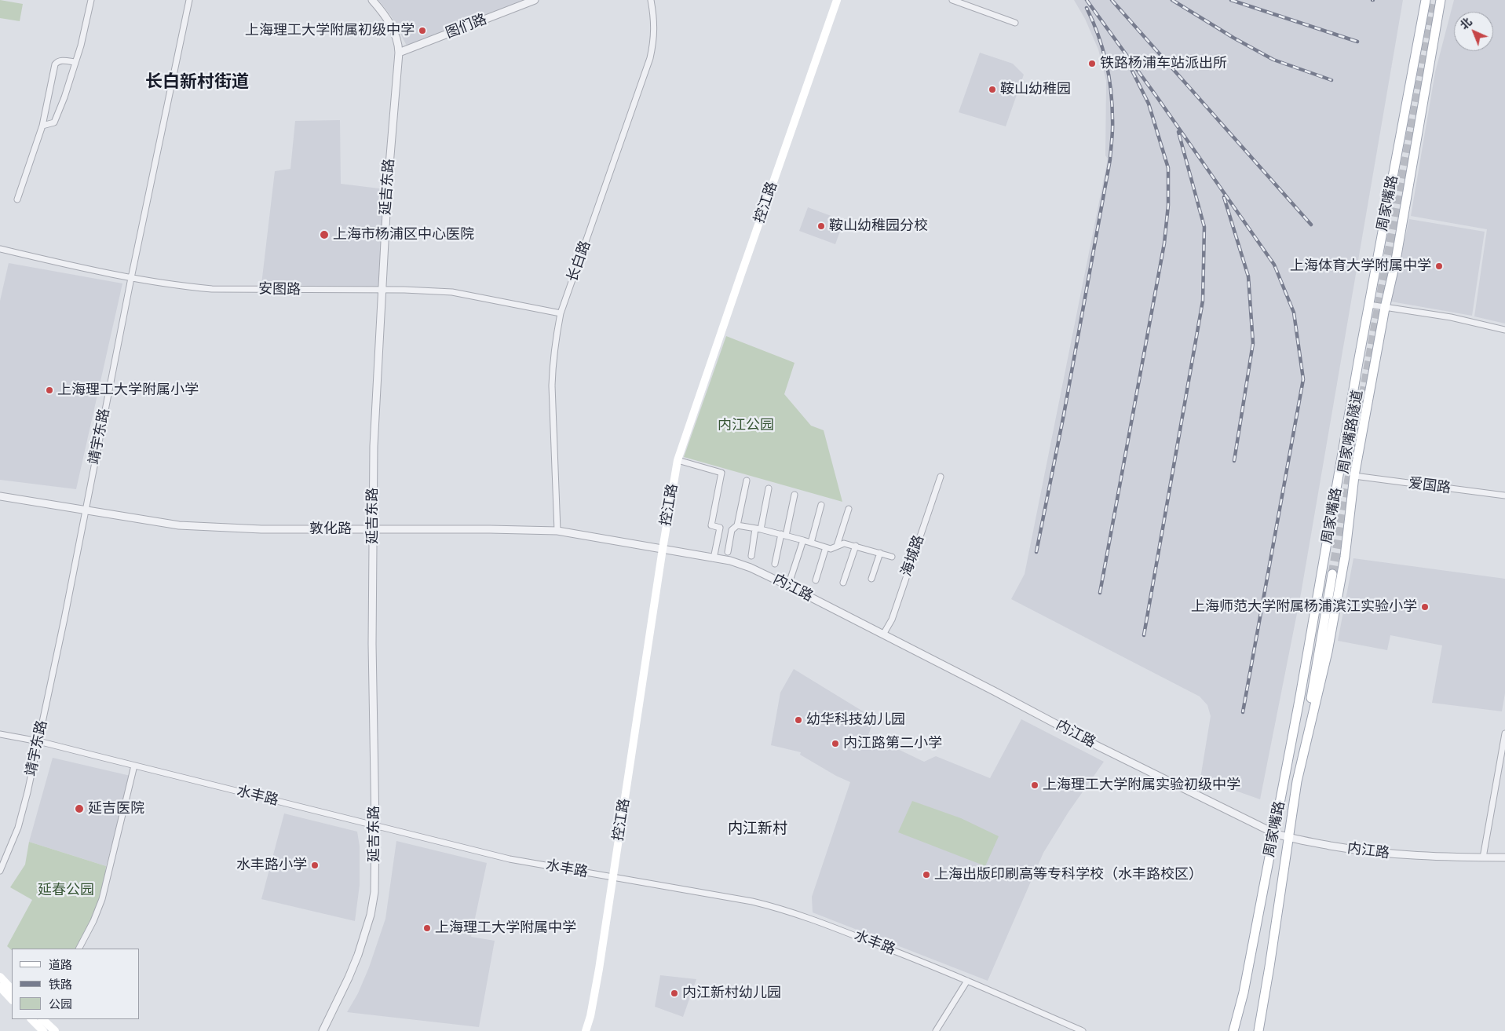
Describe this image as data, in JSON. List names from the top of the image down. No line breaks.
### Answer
{"streets":{"main road":["控江路","周家嘴路","周家嘴路隧道"],"street":["图们路","延吉东路","长白路","安图路","靖宇东路","爱国路","敦化路","海城路","内江路","水丰路"]},"crossings":[["图们路","延吉东路"],["延吉东路","安图路"],["延吉东路","敦化路"],["延吉东路","水丰路"],["控江路","敦化路"],["控江路","内江路"],["控江路","水丰路"],["周家嘴路","周家嘴路隧道"],["周家嘴路","爱国路"],["周家嘴路","内江路"],["长白路","安图路"],["长白路","敦化路"],["安图路","靖宇东路"],["靖宇东路","敦化路"],["靖宇东路","水丰路"],["敦化路","内江路"],["海城路","内江路"]],"districts":["长白新村街道","内江新村"],"parks":["内江公园","延春公园"],"places":["上海理工大学附属初级中学","铁路杨浦车站派出所","鞍山幼稚园","鞍山幼稚园分校","上海市杨浦区中心医院","上海体育大学附属中学","上海理工大学附属小学","上海师范大学附属杨浦滨江实验小学","幼华科技幼儿园","内江路第二小学","上海理工大学附属实验初级中学","延吉医院","水丰路小学","上海出版印刷高等专科学校（水丰路校区）","上海理工大学附属中学","内江新村幼儿园"],"legend":["道路","铁路","公园"],"north":"top left"}
